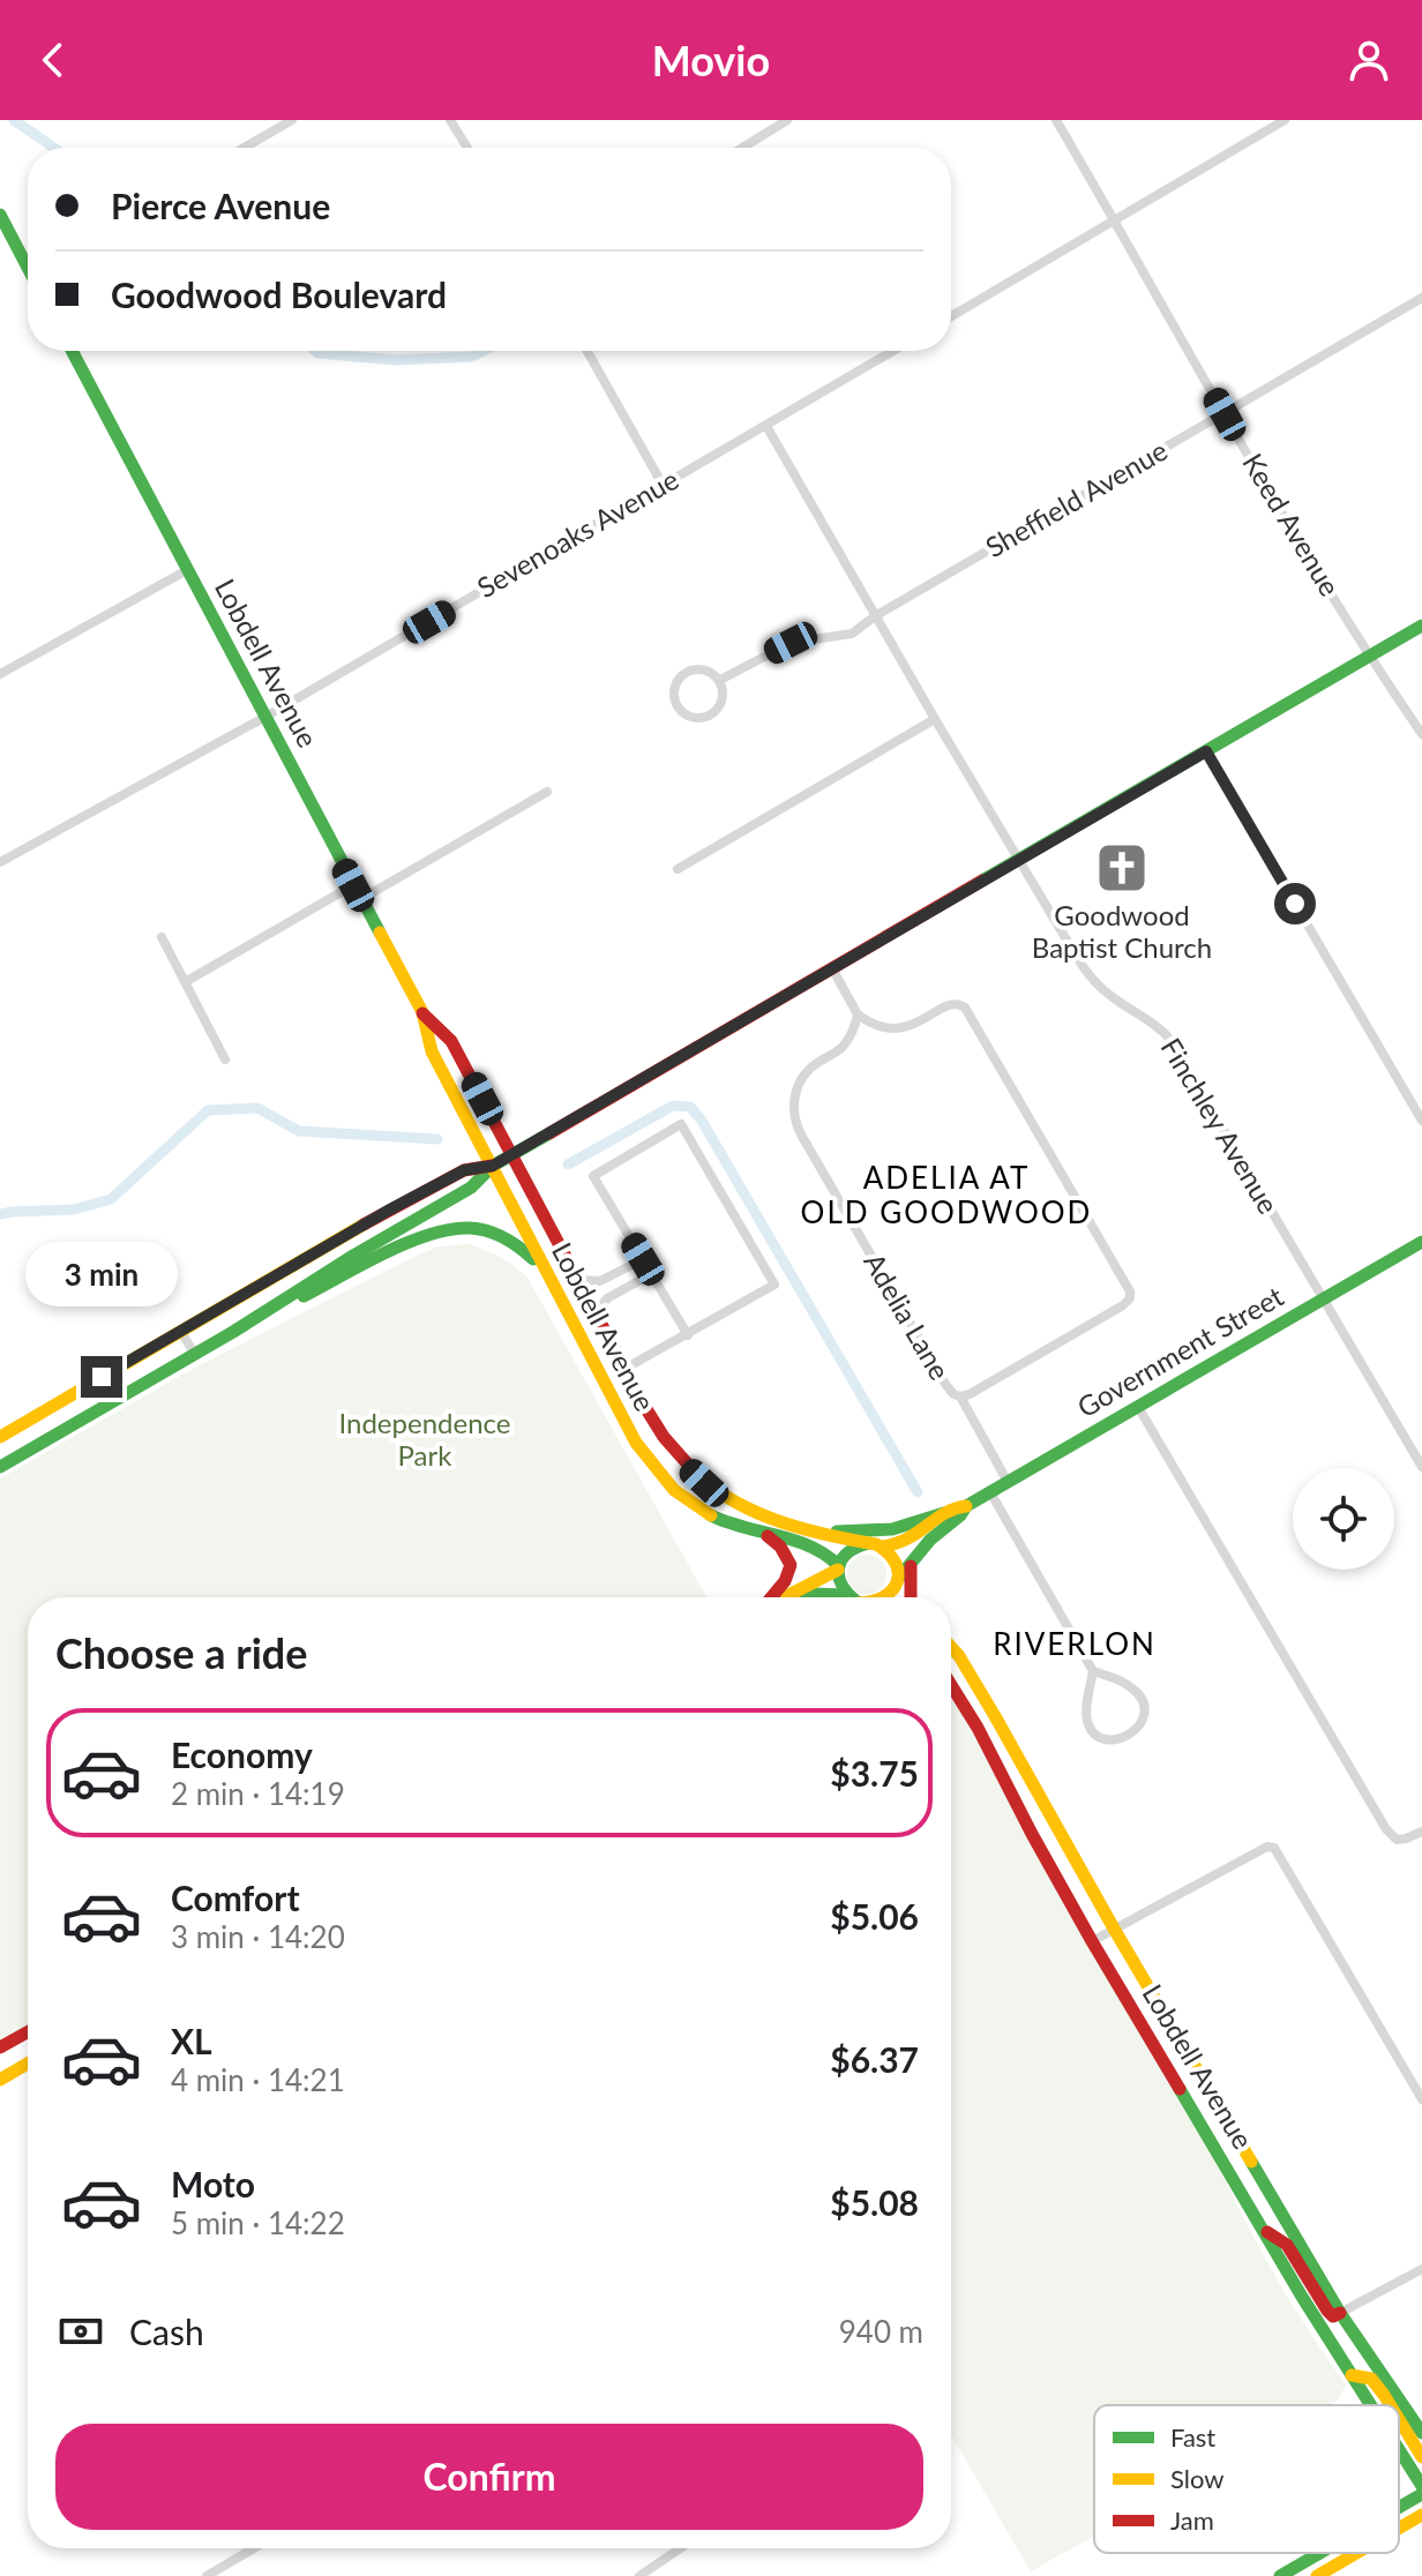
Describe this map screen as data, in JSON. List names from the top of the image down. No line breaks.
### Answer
{"streets":{"main road":["Lobdell Avenue","Government Street"],"street":["Sheffield Avenue","Keed Avenue","Sevenoaks Avenue","Finchley Avenue","Adelia Lane"]},"crossings":[["Sheffield Avenue","Keed Avenue"],["Sheffield Avenue","Finchley Avenue"],["Sevenoaks Avenue","Lobdell Avenue"],["Sevenoaks Avenue","Finchley Avenue"],["Lobdell Avenue","Government Street"],["Finchley Avenue","Government Street"],["Adelia Lane","Government Street"]],"districts":["ADELIA AT OLD GOODWOOD","RIVERLON"],"parks":["Independence Park"],"places":{"church":["Goodwood Baptist Church"]},"legend":["Fast","Slow","Jam"],"page":{"header":"Movio","banner":["Pierce Avenue","Goodwood Boulevard"],"bubble":"3 min","heading":"Choose a ride","list":[{"name":"Economy","note":"2 min · 14:19","value":"$3.75"},{"name":"Comfort","note":"3 min · 14:20","value":"$5.06"},{"name":"XL","note":"4 min · 14:21","value":"$6.37"},{"name":"Moto","note":"5 min · 14:22","value":"$5.08"}],"pay":["Cash","940 m"],"buttons":"Confirm"}}
